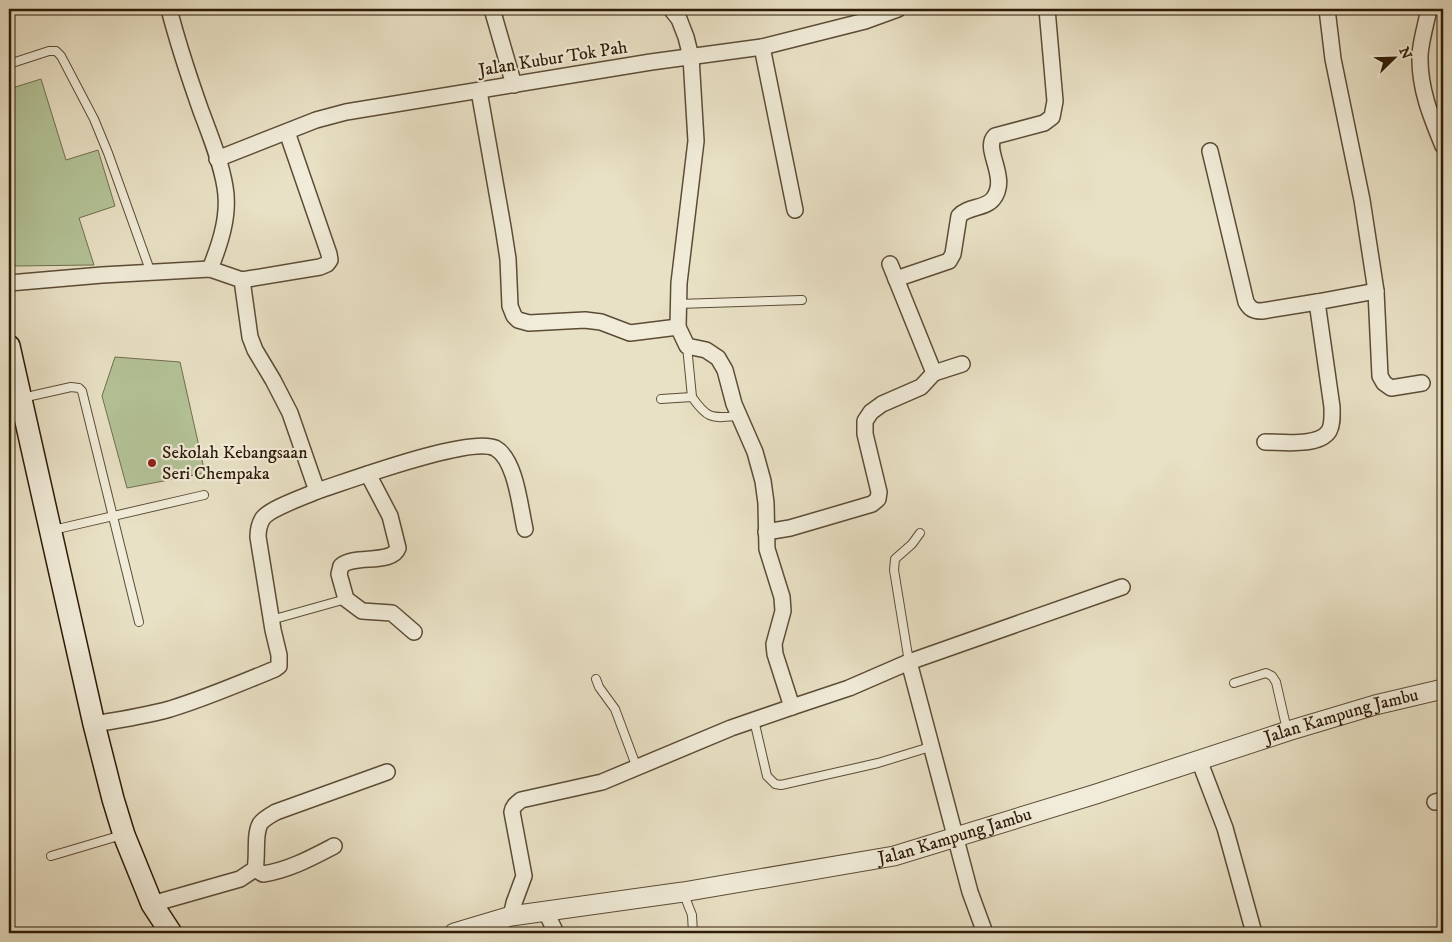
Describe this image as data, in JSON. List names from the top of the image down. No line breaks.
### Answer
{"streets":{"street":["Jalan Kubur Tok Pah","Jalan Kampung Jambu"]},"places":["Sekolah Kebangsaan Seri Chempaka"],"north":"top right"}
